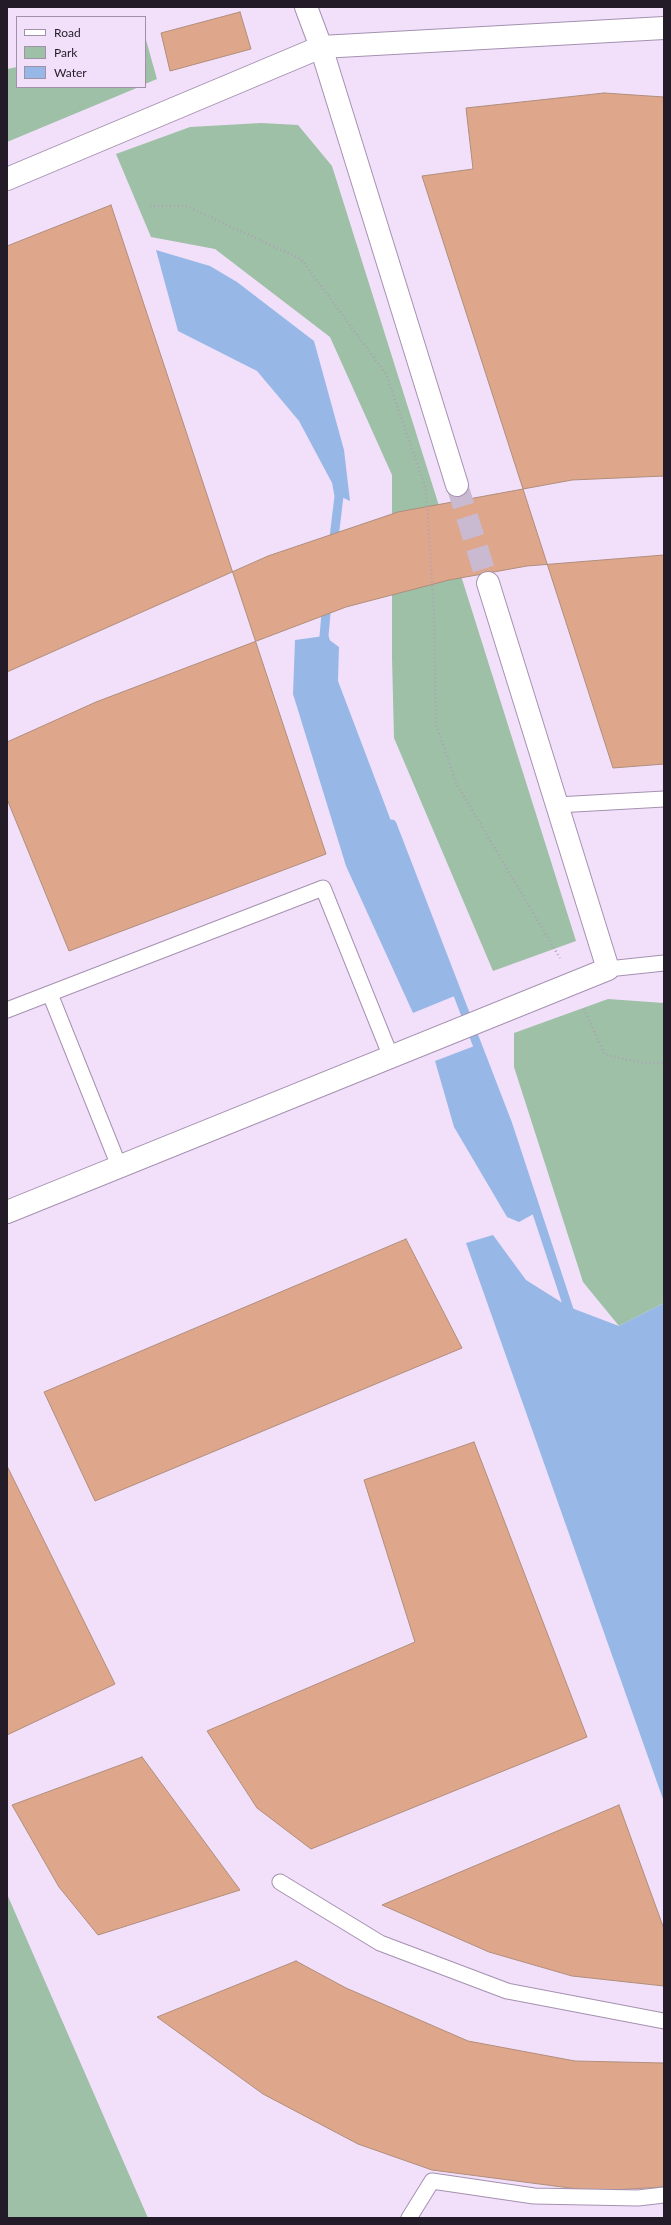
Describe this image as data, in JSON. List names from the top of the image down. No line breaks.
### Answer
{"legend":["Road","Park","Water"]}
